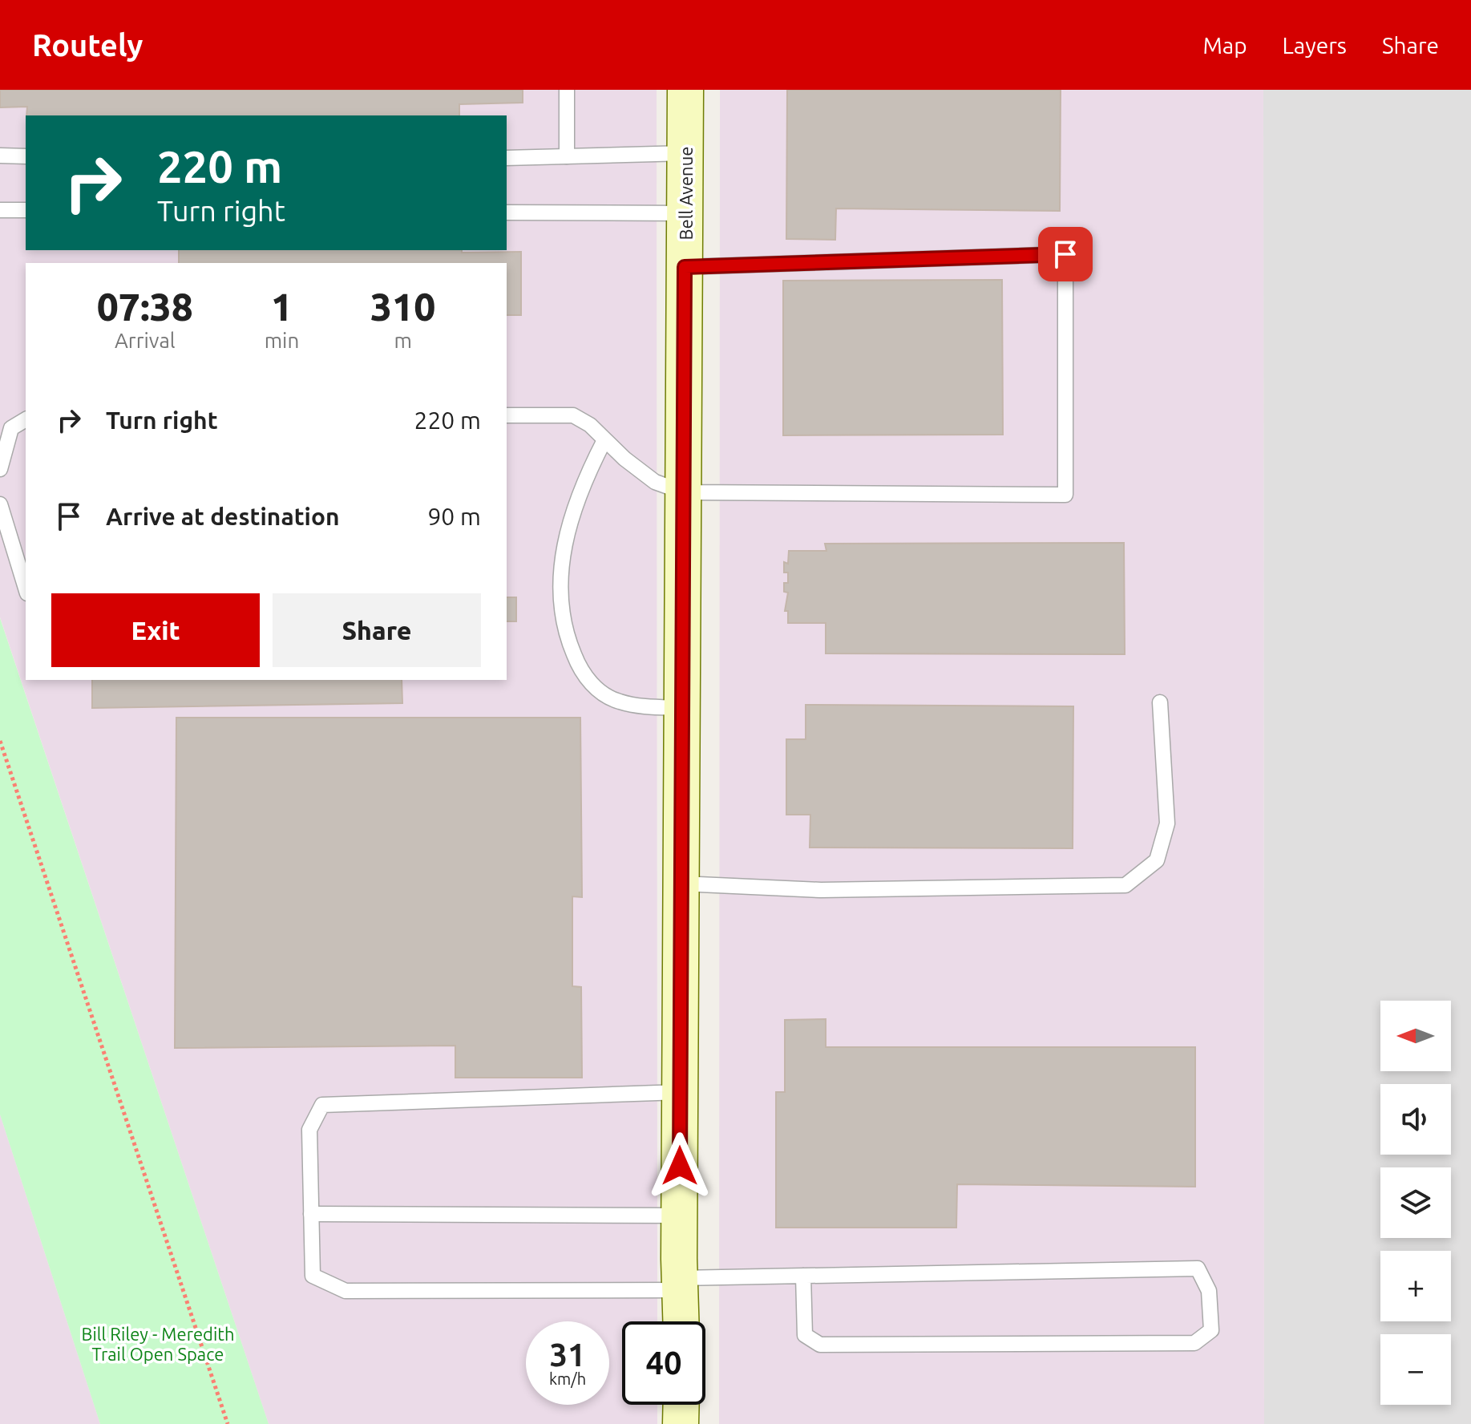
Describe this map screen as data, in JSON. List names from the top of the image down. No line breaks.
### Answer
{"streets":{"street":["Bell Avenue"]},"parks":["Bill Riley - Meredith Trail Open Space"],"north":"left","page":{"header":"Routely","nav":["Map","Layers","Share"],"turn":["220 m","Turn right"],"eta":["07:38","Arrival","1","min","310","m"],"list":[{"name":"Turn right","value":"220 m"},{"name":"Arrive at destination","value":"90 m"}],"buttons":["Exit","Share"],"map_buttons":["+","−"],"speed":"31 km/h","limit":"40"}}
